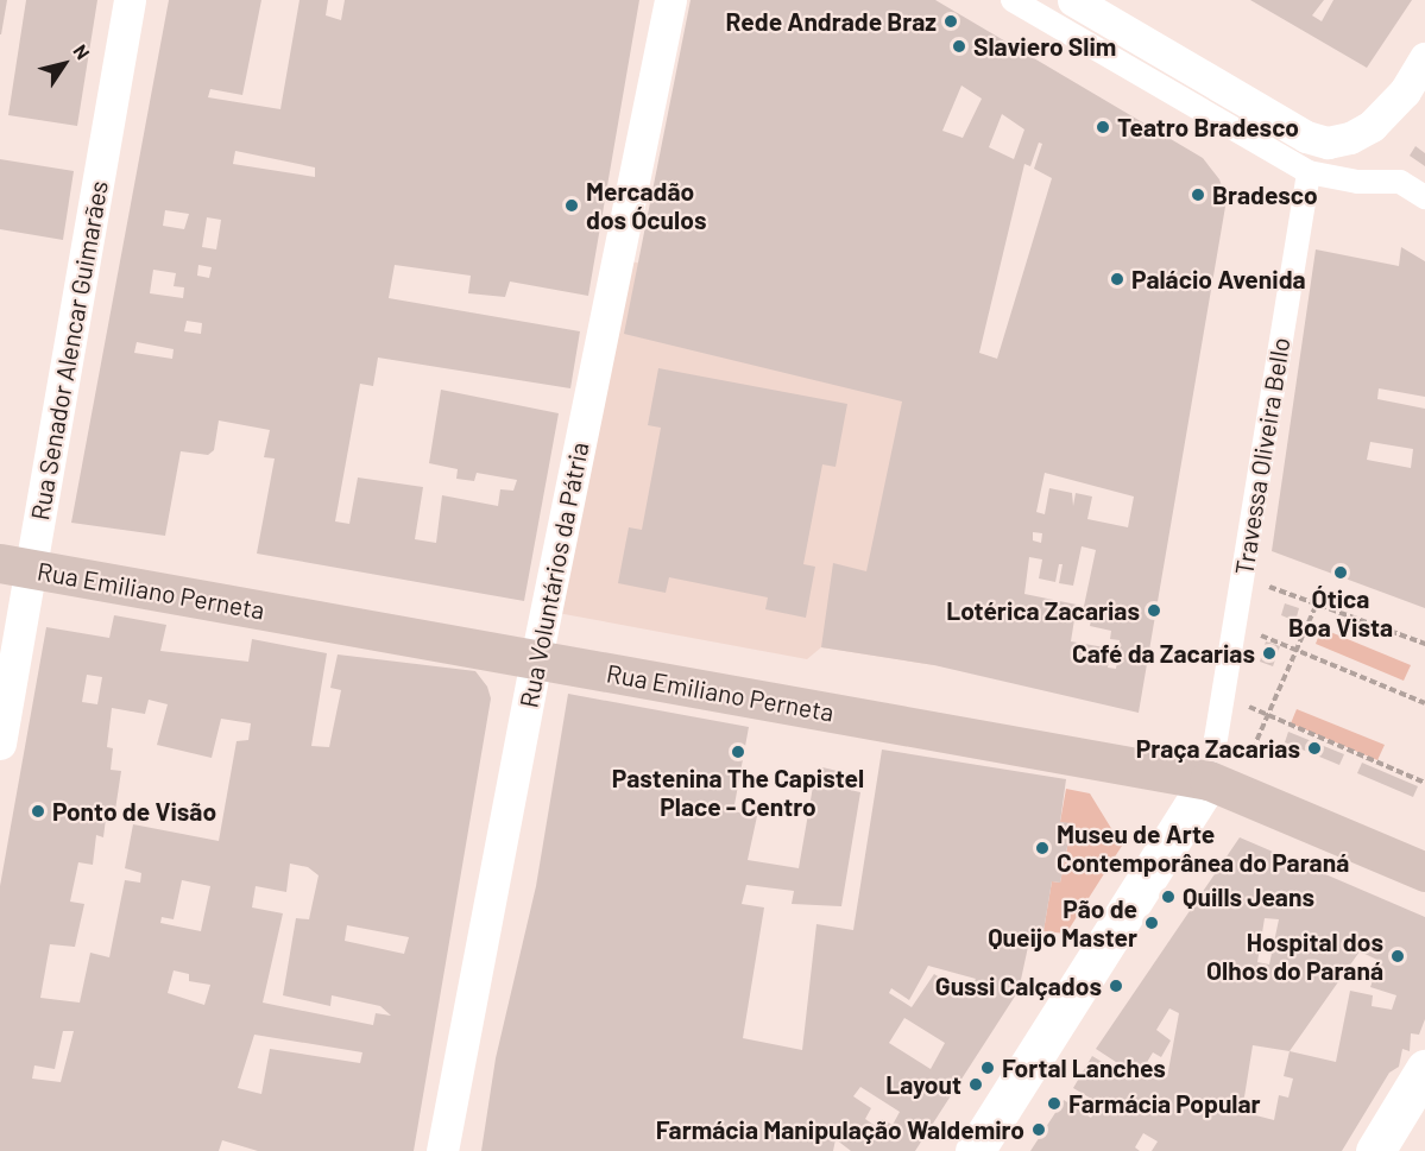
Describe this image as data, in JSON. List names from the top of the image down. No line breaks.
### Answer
{"streets":{"main road":["Rua Emiliano Perneta"],"street":["Rua Senador Alencar Guimarães","Travessa Oliveira Bello","Rua Voluntários da Pátria"]},"crossings":[["Rua Senador Alencar Guimarães","Rua Emiliano Perneta"],["Rua Voluntários da Pátria","Rua Emiliano Perneta"]],"places":["Rede Andrade Braz","Slaviero Slim","Teatro Bradesco","Bradesco","Mercadão dos Óculos","Palácio Avenida","Ótica Boa Vista","Lotérica Zacarias","Café da Zacarias","Praça Zacarias","Pastenina The Capistel Place - Centro","Ponto de Visão","Museu de Arte Contemporânea do Paraná","Quills Jeans","Pão de Queijo Master","Hospital dos Olhos do Paraná","Gussi Calçados","Fortal Lanches","Layout","Farmácia Popular","Farmácia Manipulação Waldemiro"],"north":"top right"}
